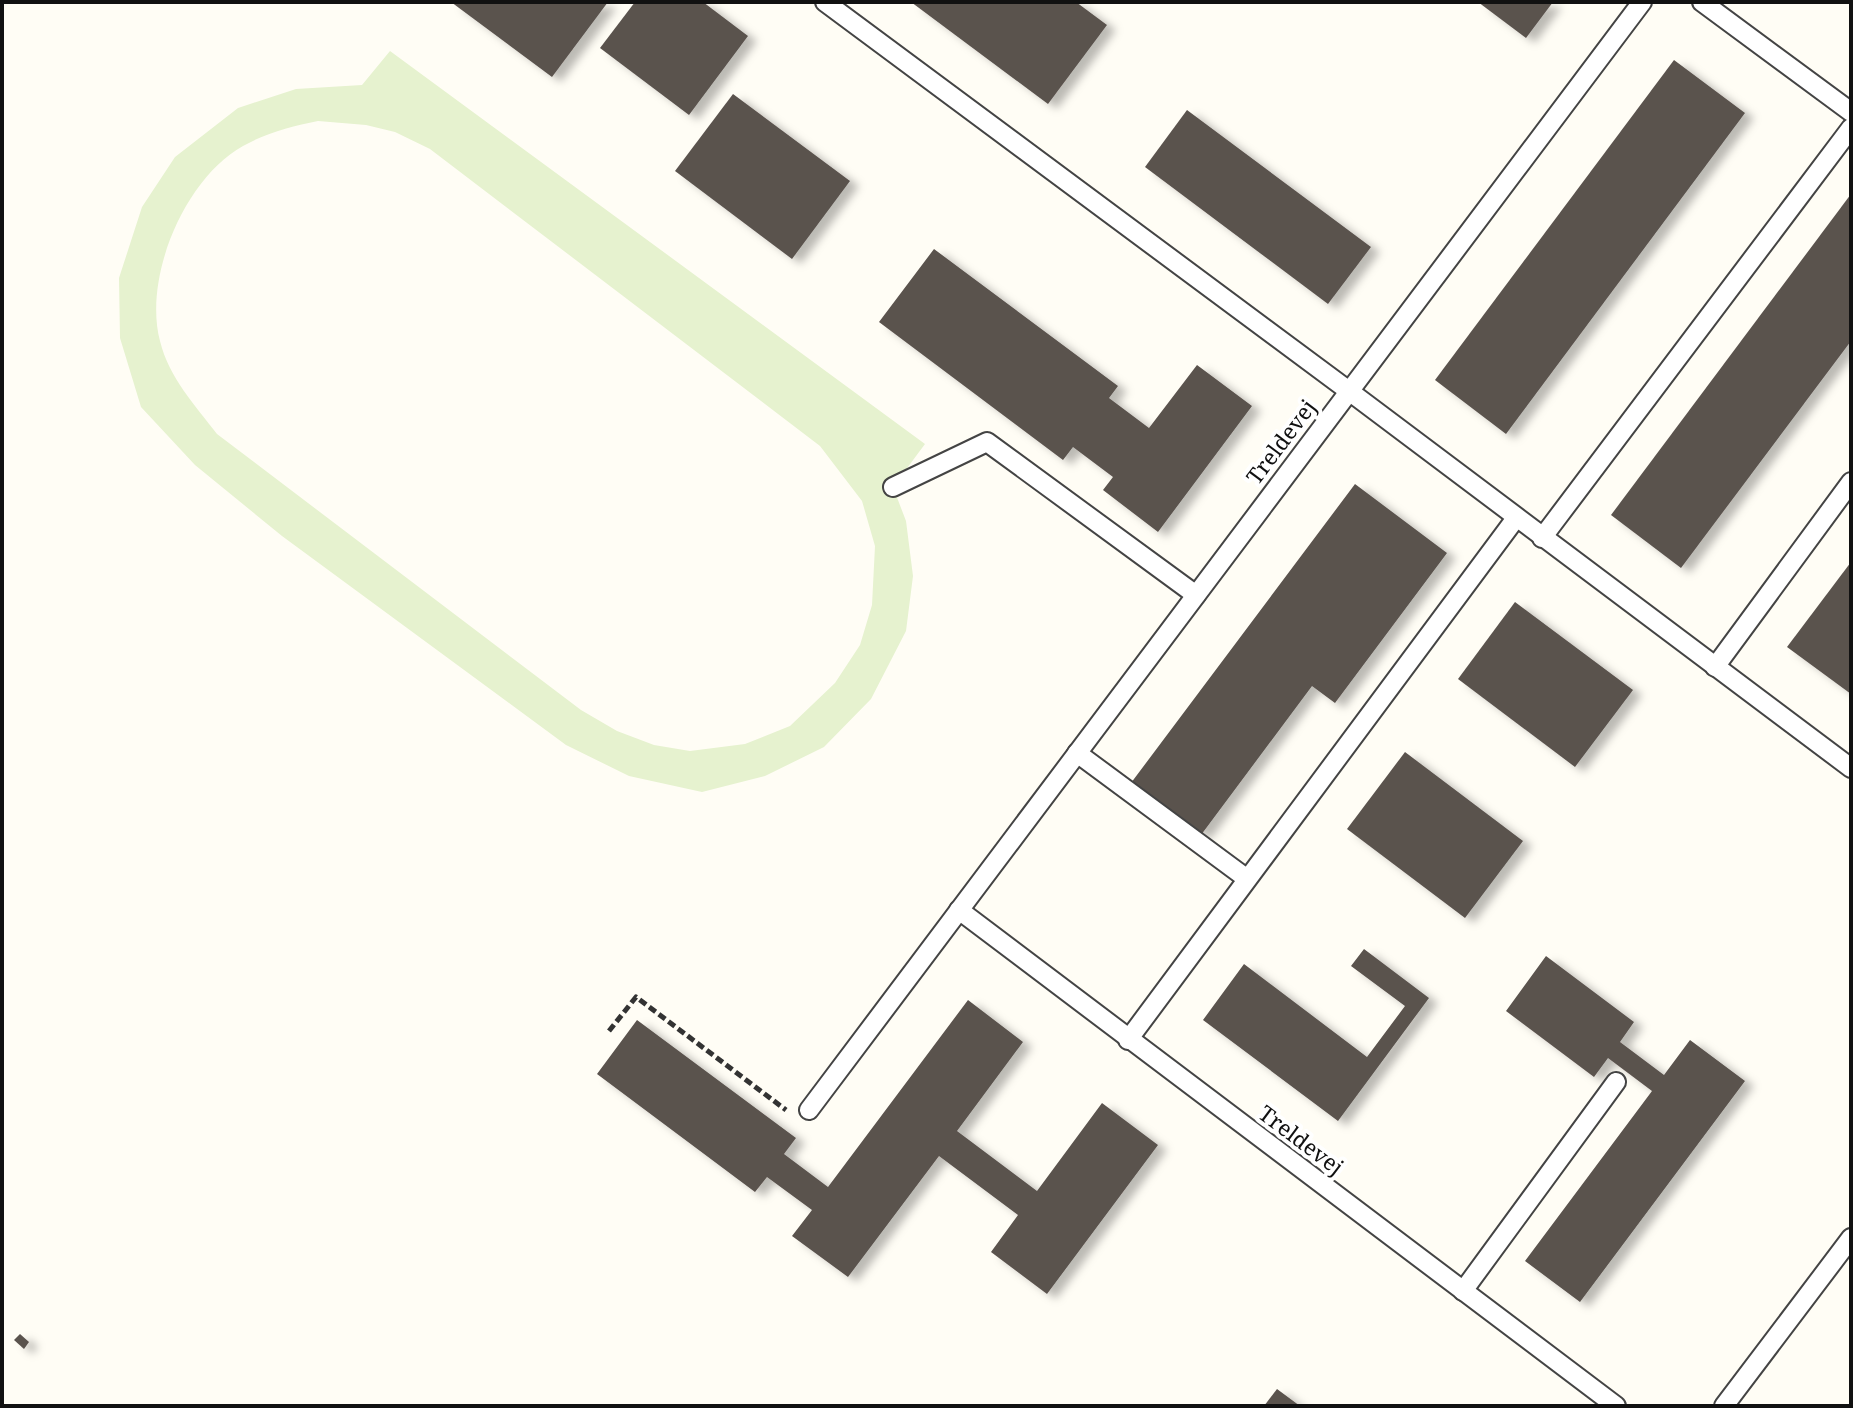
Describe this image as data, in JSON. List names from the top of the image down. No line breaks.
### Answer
{"streets":{"lane":["Treldevej"]}}
